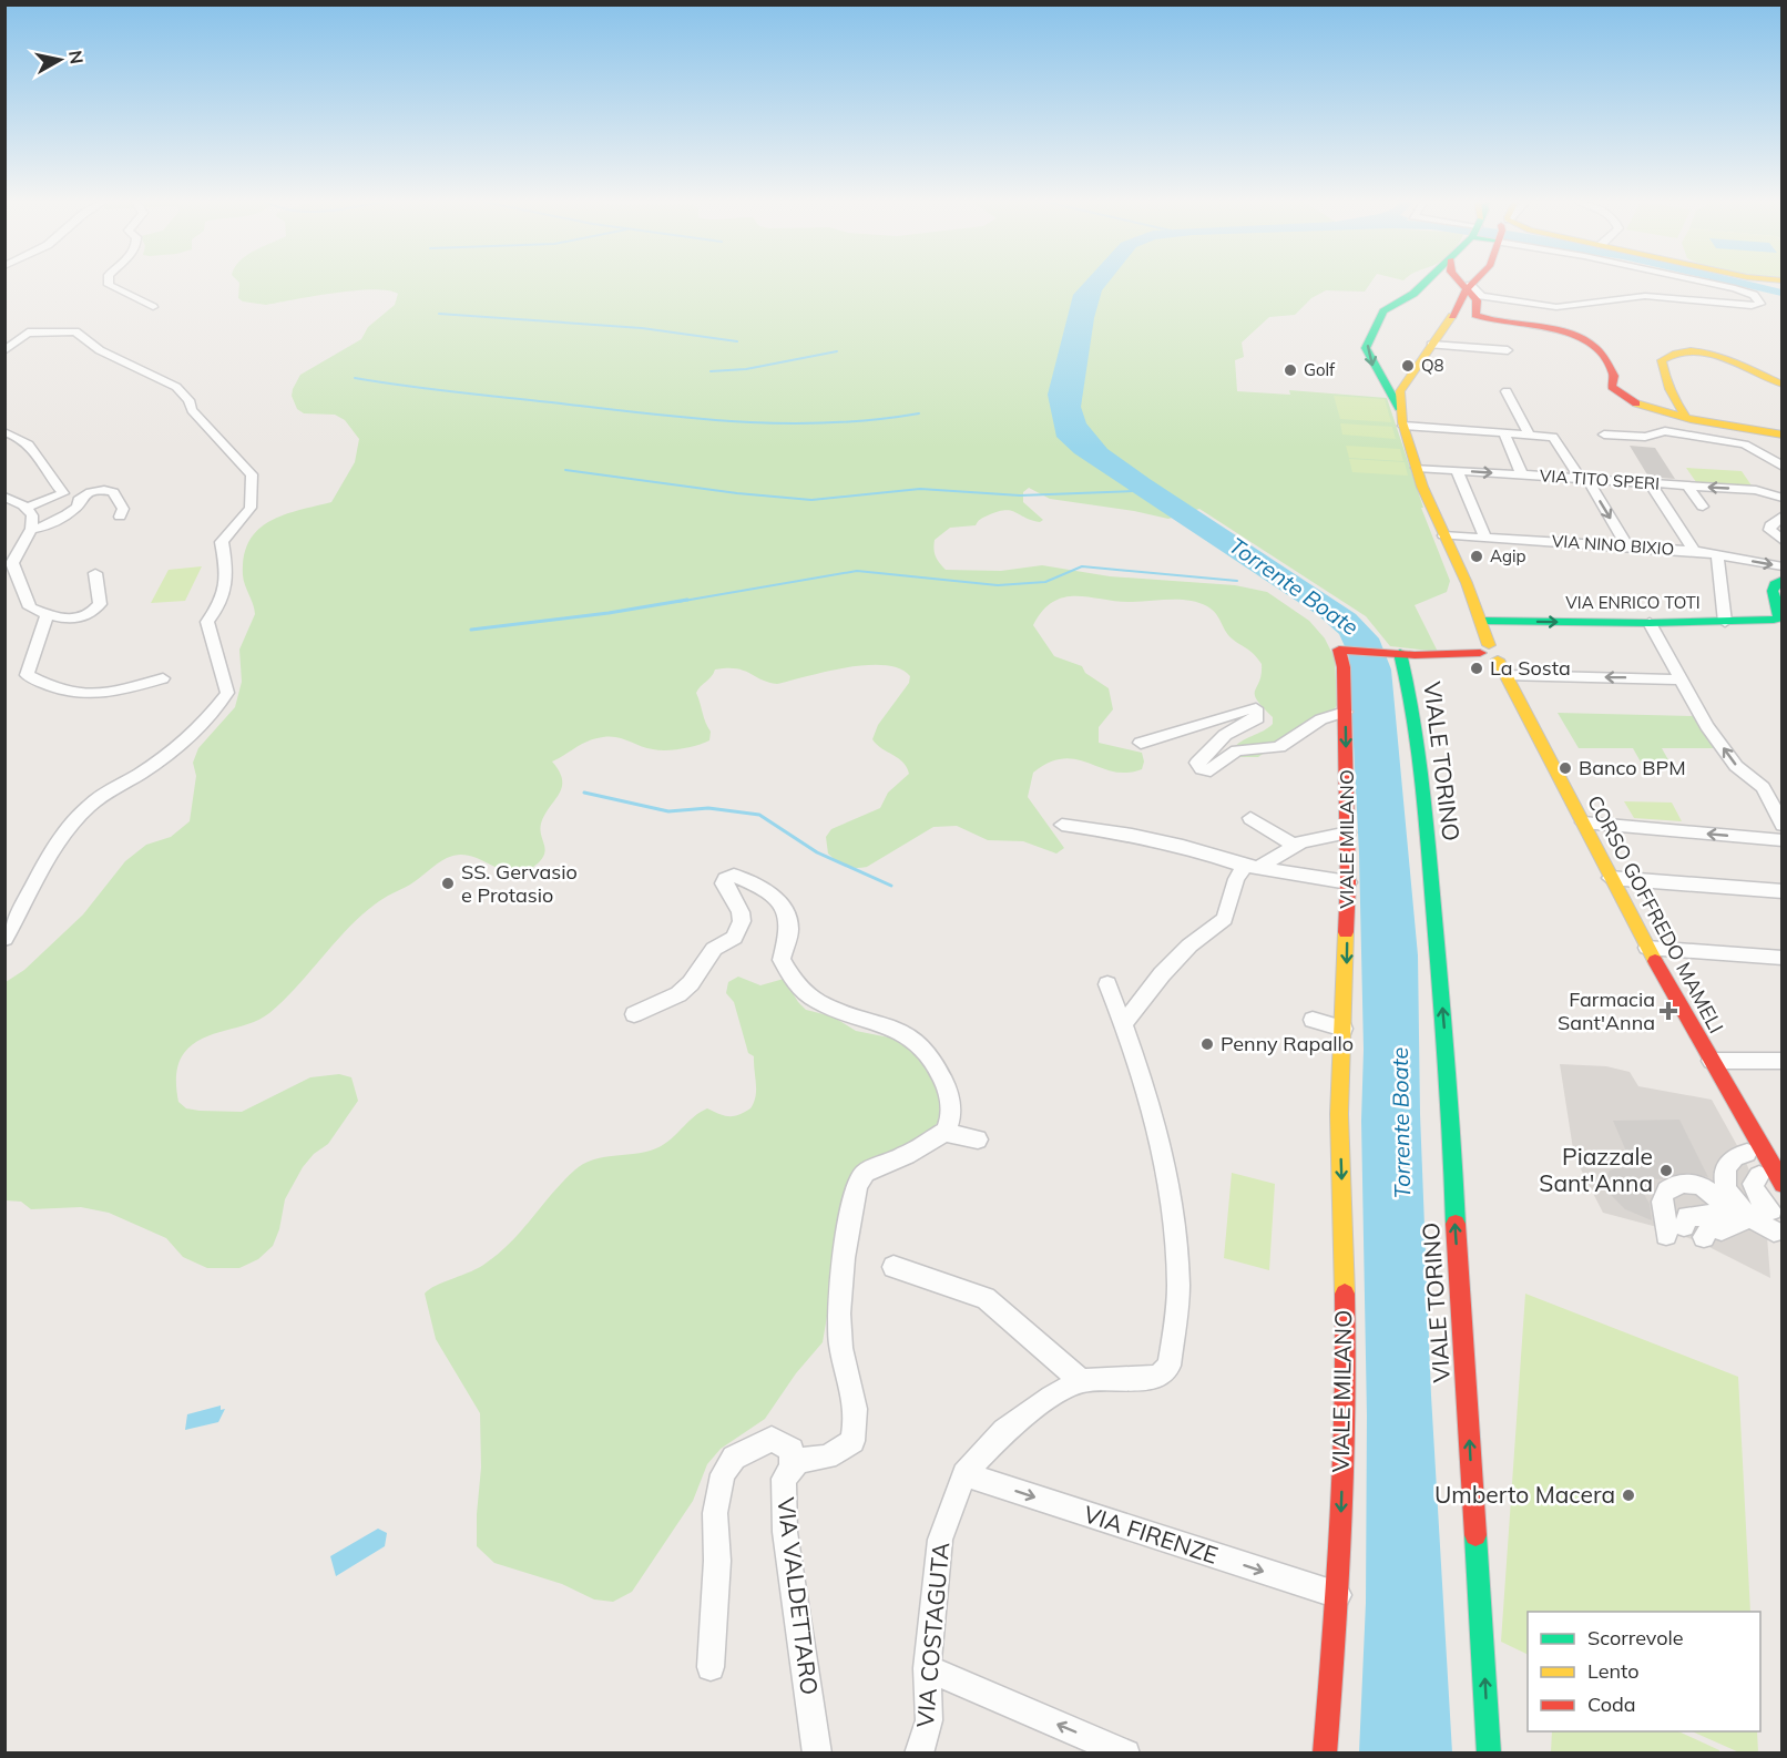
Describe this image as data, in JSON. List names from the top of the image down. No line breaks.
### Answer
{"streets":{"street":["VIA TITO SPERI","VIA NINO BIXIO","VIA ENRICO TOTI","VIALE TORINO","VIALE MILANO","CORSO GOFFREDO MAMELI","VIA FIRENZE","VIA VALDETTARO","VIA COSTAGUTA"]},"crossings":[["VIALE TORINO","VIALE MILANO"],["VIALE MILANO","VIA FIRENZE"],["VIA FIRENZE","VIA COSTAGUTA"]],"one_way":["VIALE TORINO","VIALE MILANO","VIA FIRENZE"],"water":["Torrente Boate"],"places":{"other":["Q8","Golf","Agip","La Sosta","Banco BPM","SS. Gervasio e Protasio","Penny Rapallo","Piazzale Sant'Anna","Umberto Macera"],"health":["Farmacia Sant'Anna"]},"legend":["Scorrevole","Lento","Coda"],"north":"right"}
